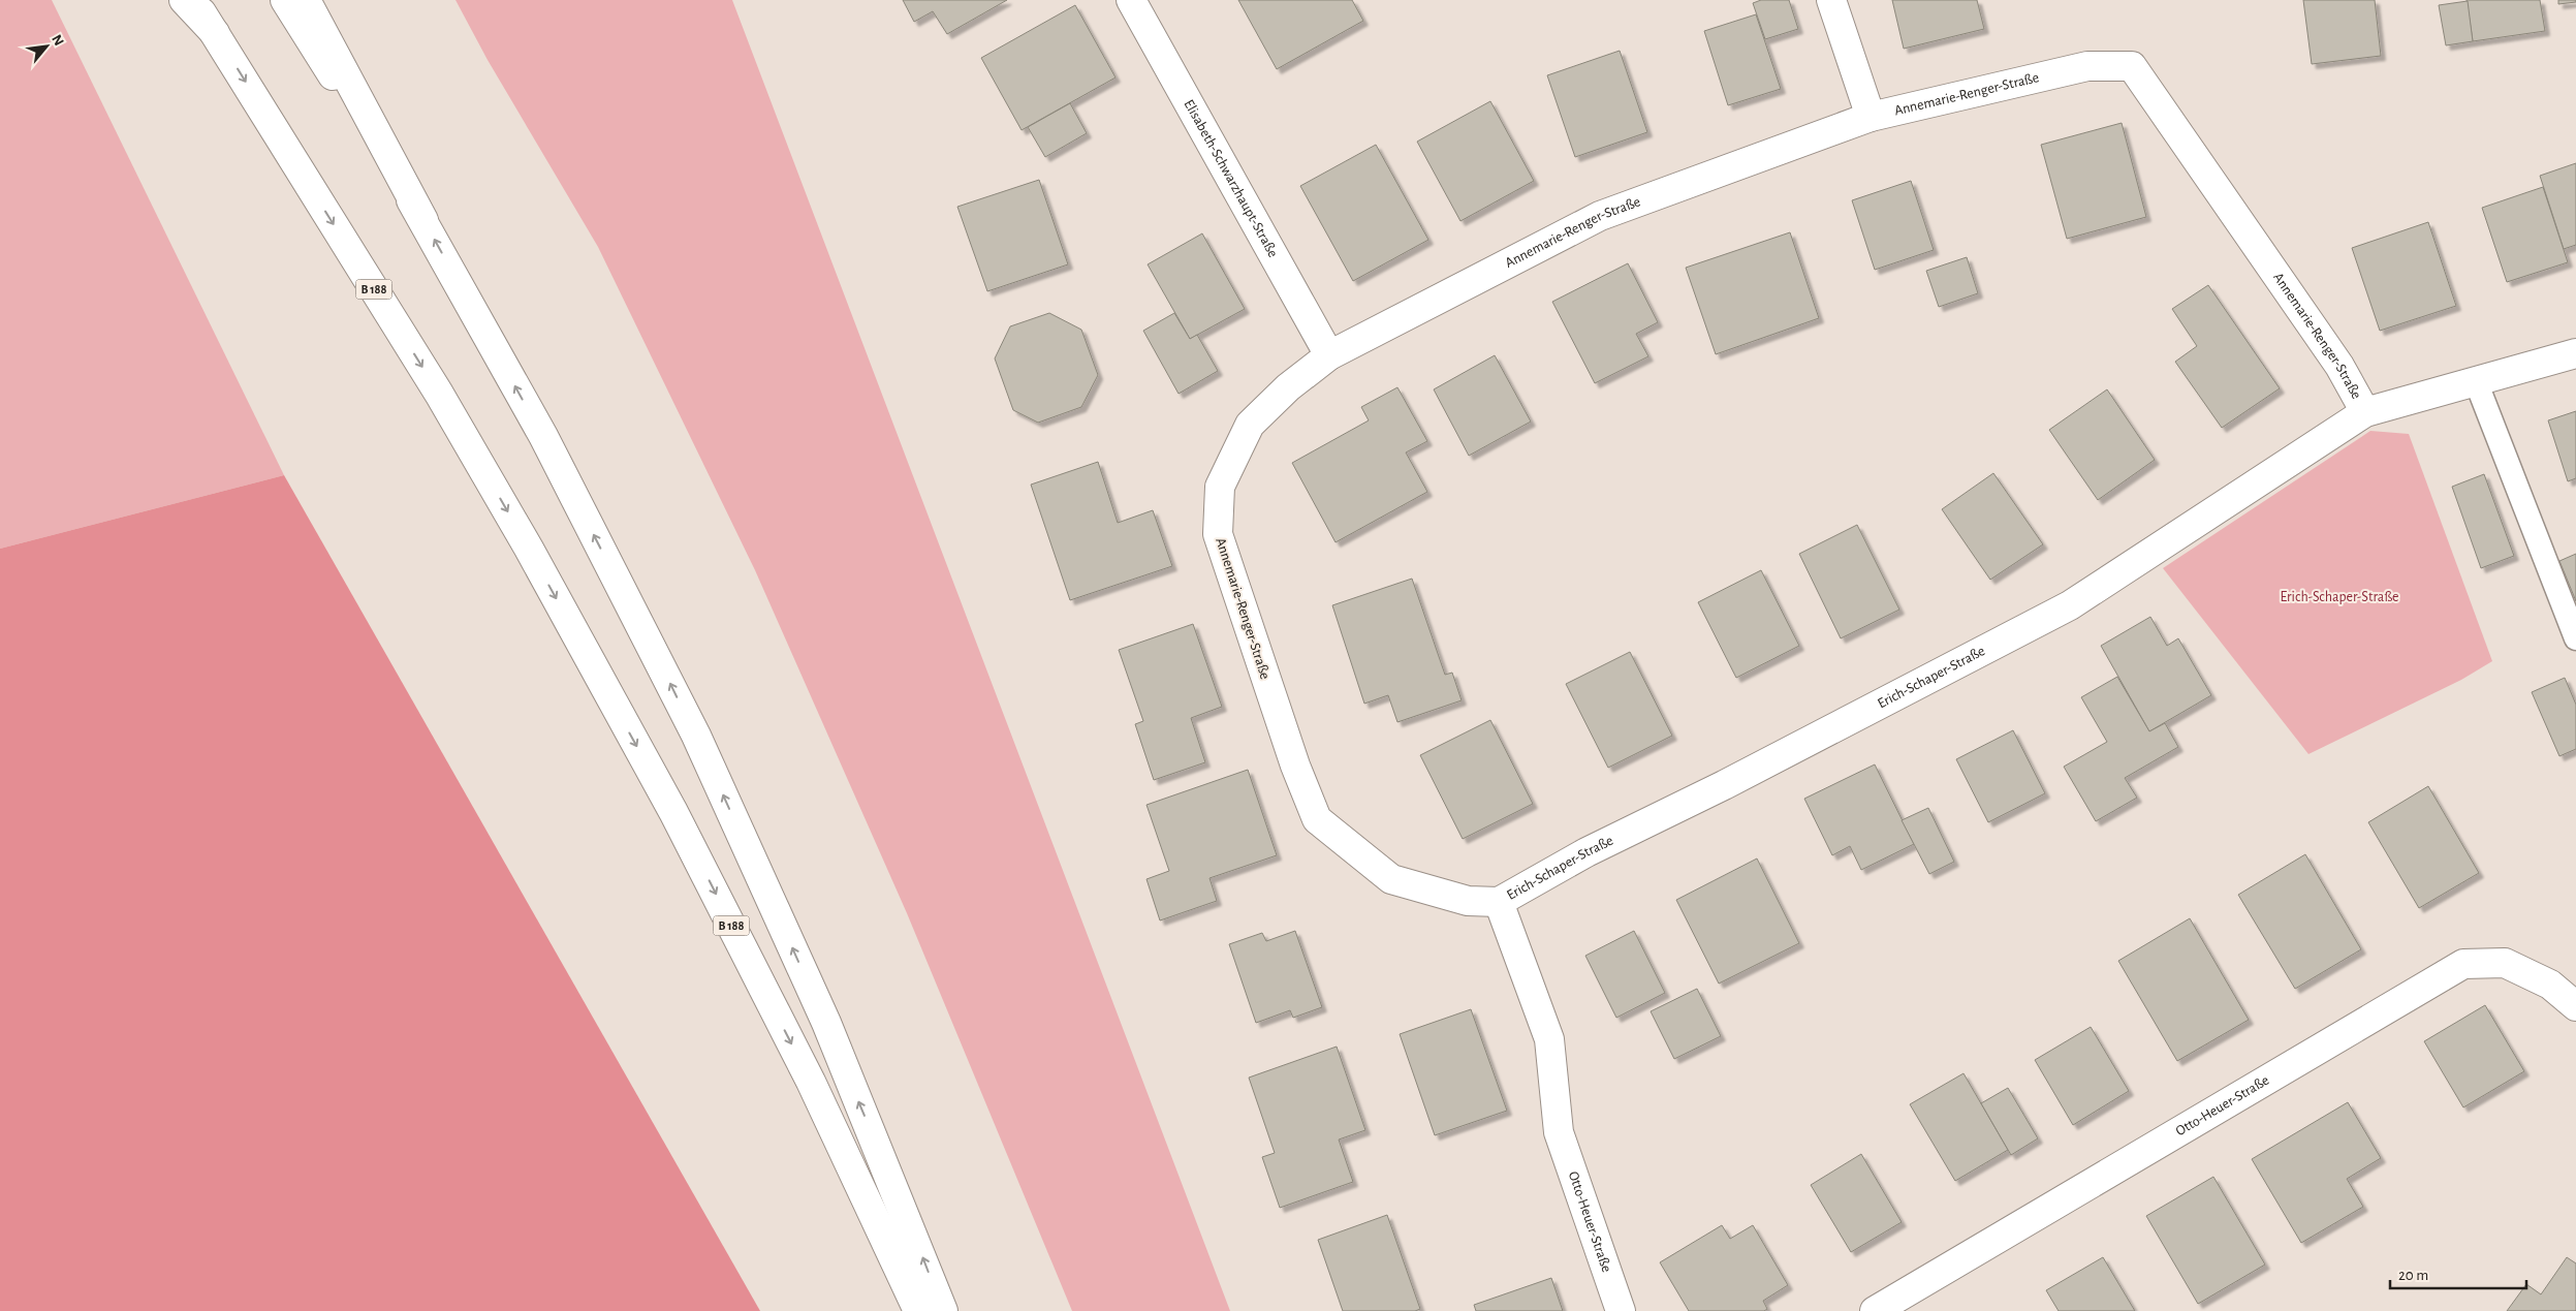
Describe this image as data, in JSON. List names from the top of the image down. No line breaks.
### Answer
{"streets":{"main road":["Annemarie-Renger-Straße","Elisabeth-Schwarzhaupt-Straße","B 188","Erich-Schaper-Straße","Otto-Heuer-Straße"]},"crossings":[["Annemarie-Renger-Straße","Elisabeth-Schwarzhaupt-Straße"],["Annemarie-Renger-Straße","Erich-Schaper-Straße"],["Erich-Schaper-Straße","Otto-Heuer-Straße"]],"parks":["Erich-Schaper-Straße"],"scale_bar":"20 m","north":"top right"}
